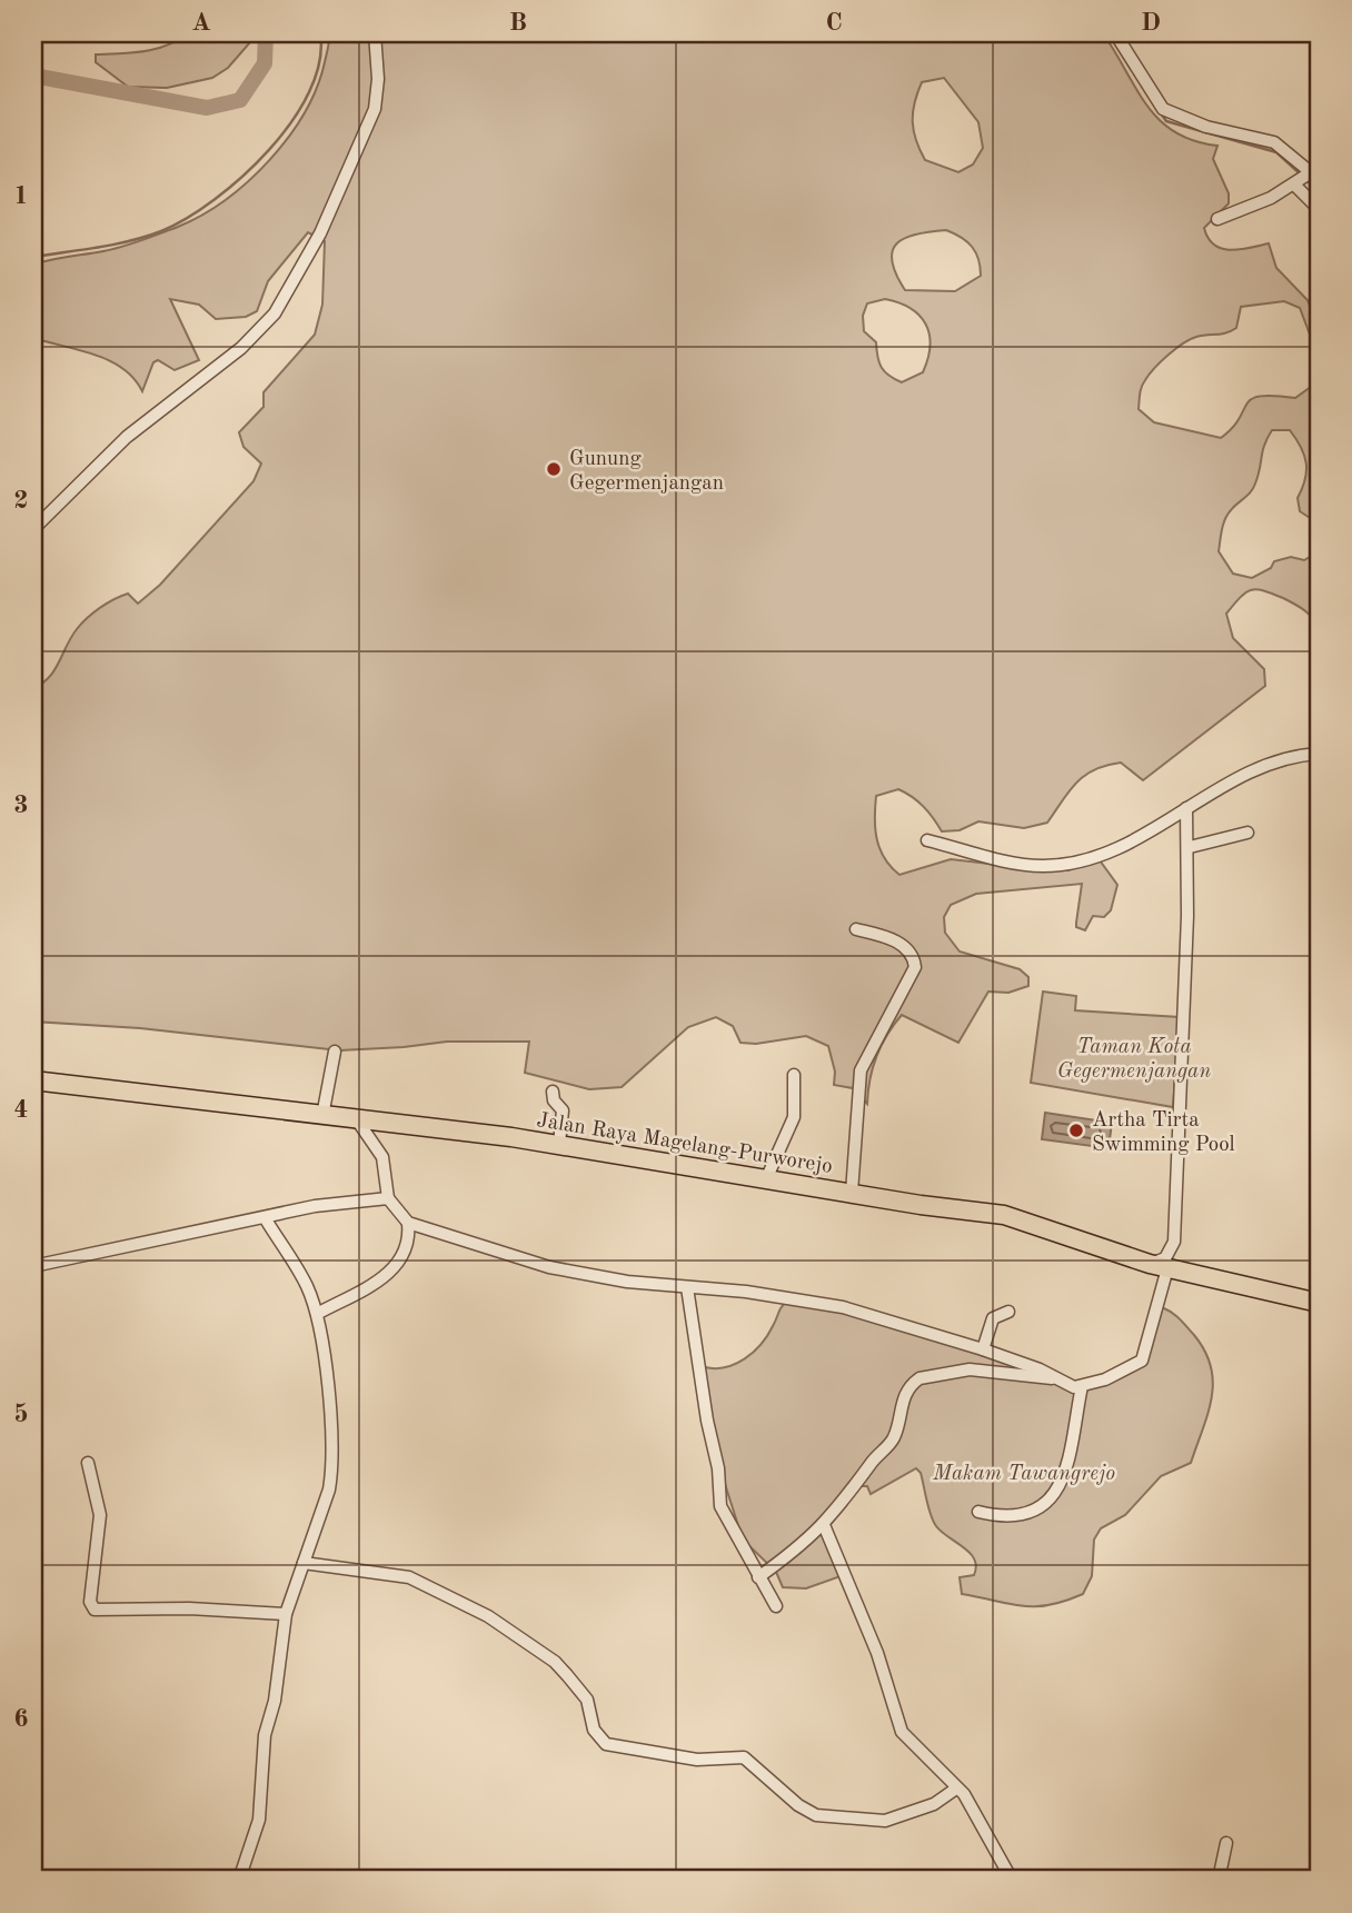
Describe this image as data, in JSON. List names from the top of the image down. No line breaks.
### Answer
{"streets":{"main road":["Jalan Raya Magelang-Purworejo"]},"parks":["Taman Kota Gegermenjangan","Makam Tawangrejo"],"places":["Gunung Gegermenjangan","Artha Tirta Swimming Pool"],"grid":{"columns":["A","B","C","D"],"rows":["1","2","3","4","5","6"]}}
